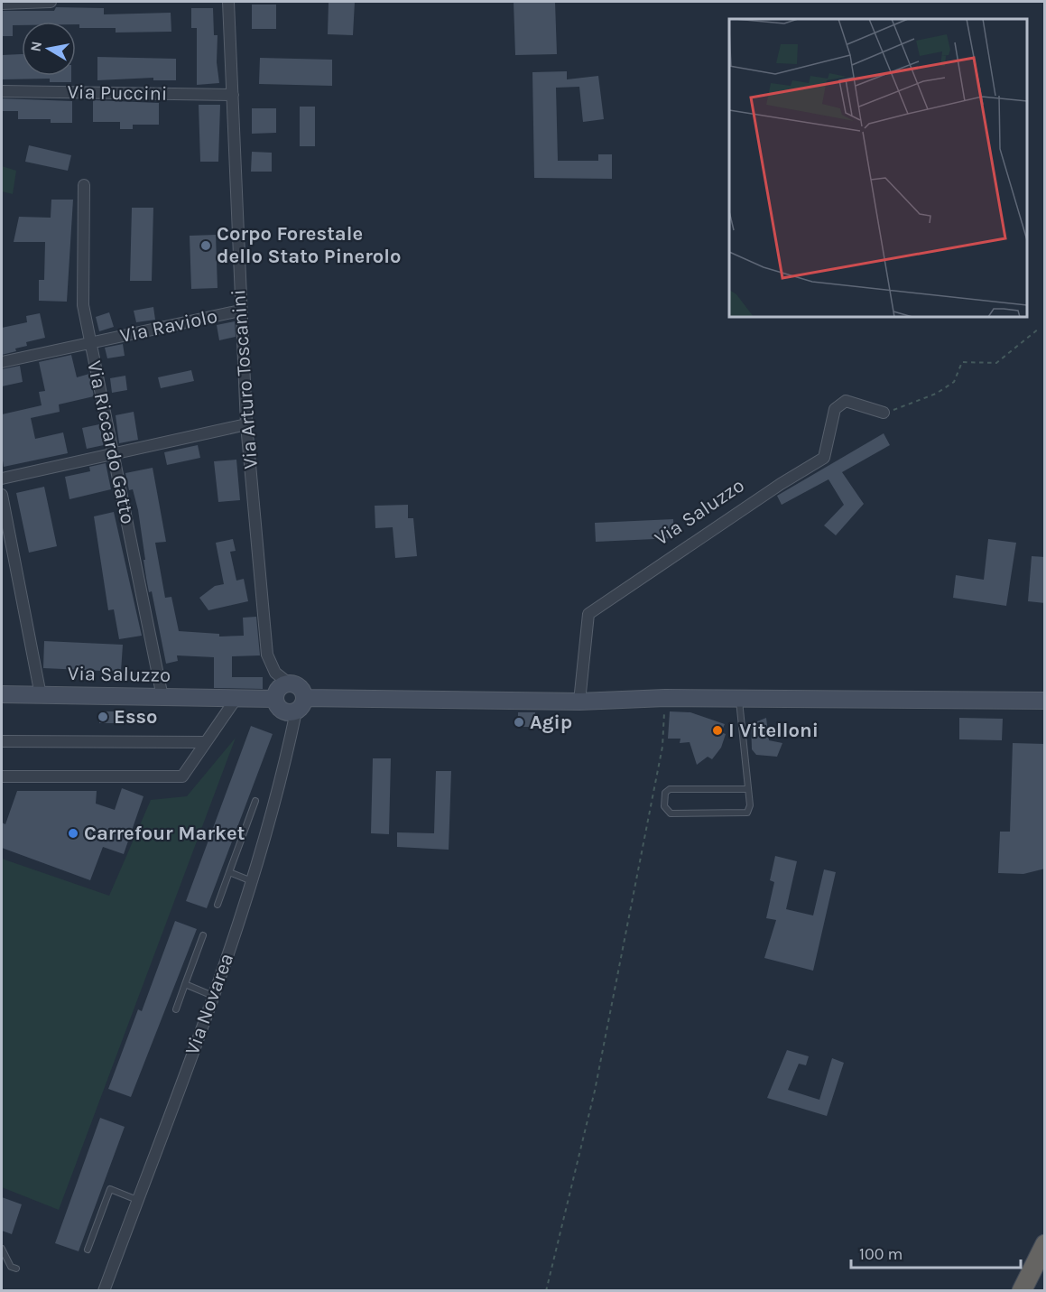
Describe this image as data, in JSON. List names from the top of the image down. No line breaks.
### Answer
{"streets":{"main road":["Via Saluzzo"],"street":["Via Puccini","Via Raviolo","Via Arturo Toscanini","Via Riccardo Gatto","Via Novarea"]},"crossings":[["Via Puccini","Via Arturo Toscanini"],["Via Raviolo","Via Arturo Toscanini"],["Via Raviolo","Via Riccardo Gatto"],["Via Arturo Toscanini","Via Saluzzo"],["Via Arturo Toscanini","Via Novarea"],["Via Riccardo Gatto","Via Saluzzo"],["Via Saluzzo","Via Novarea"]],"places":["Corpo Forestale dello Stato Pinerolo","Esso","Agip","I Vitelloni","Carrefour Market"],"scale_bar":"100 m","north":"left"}
